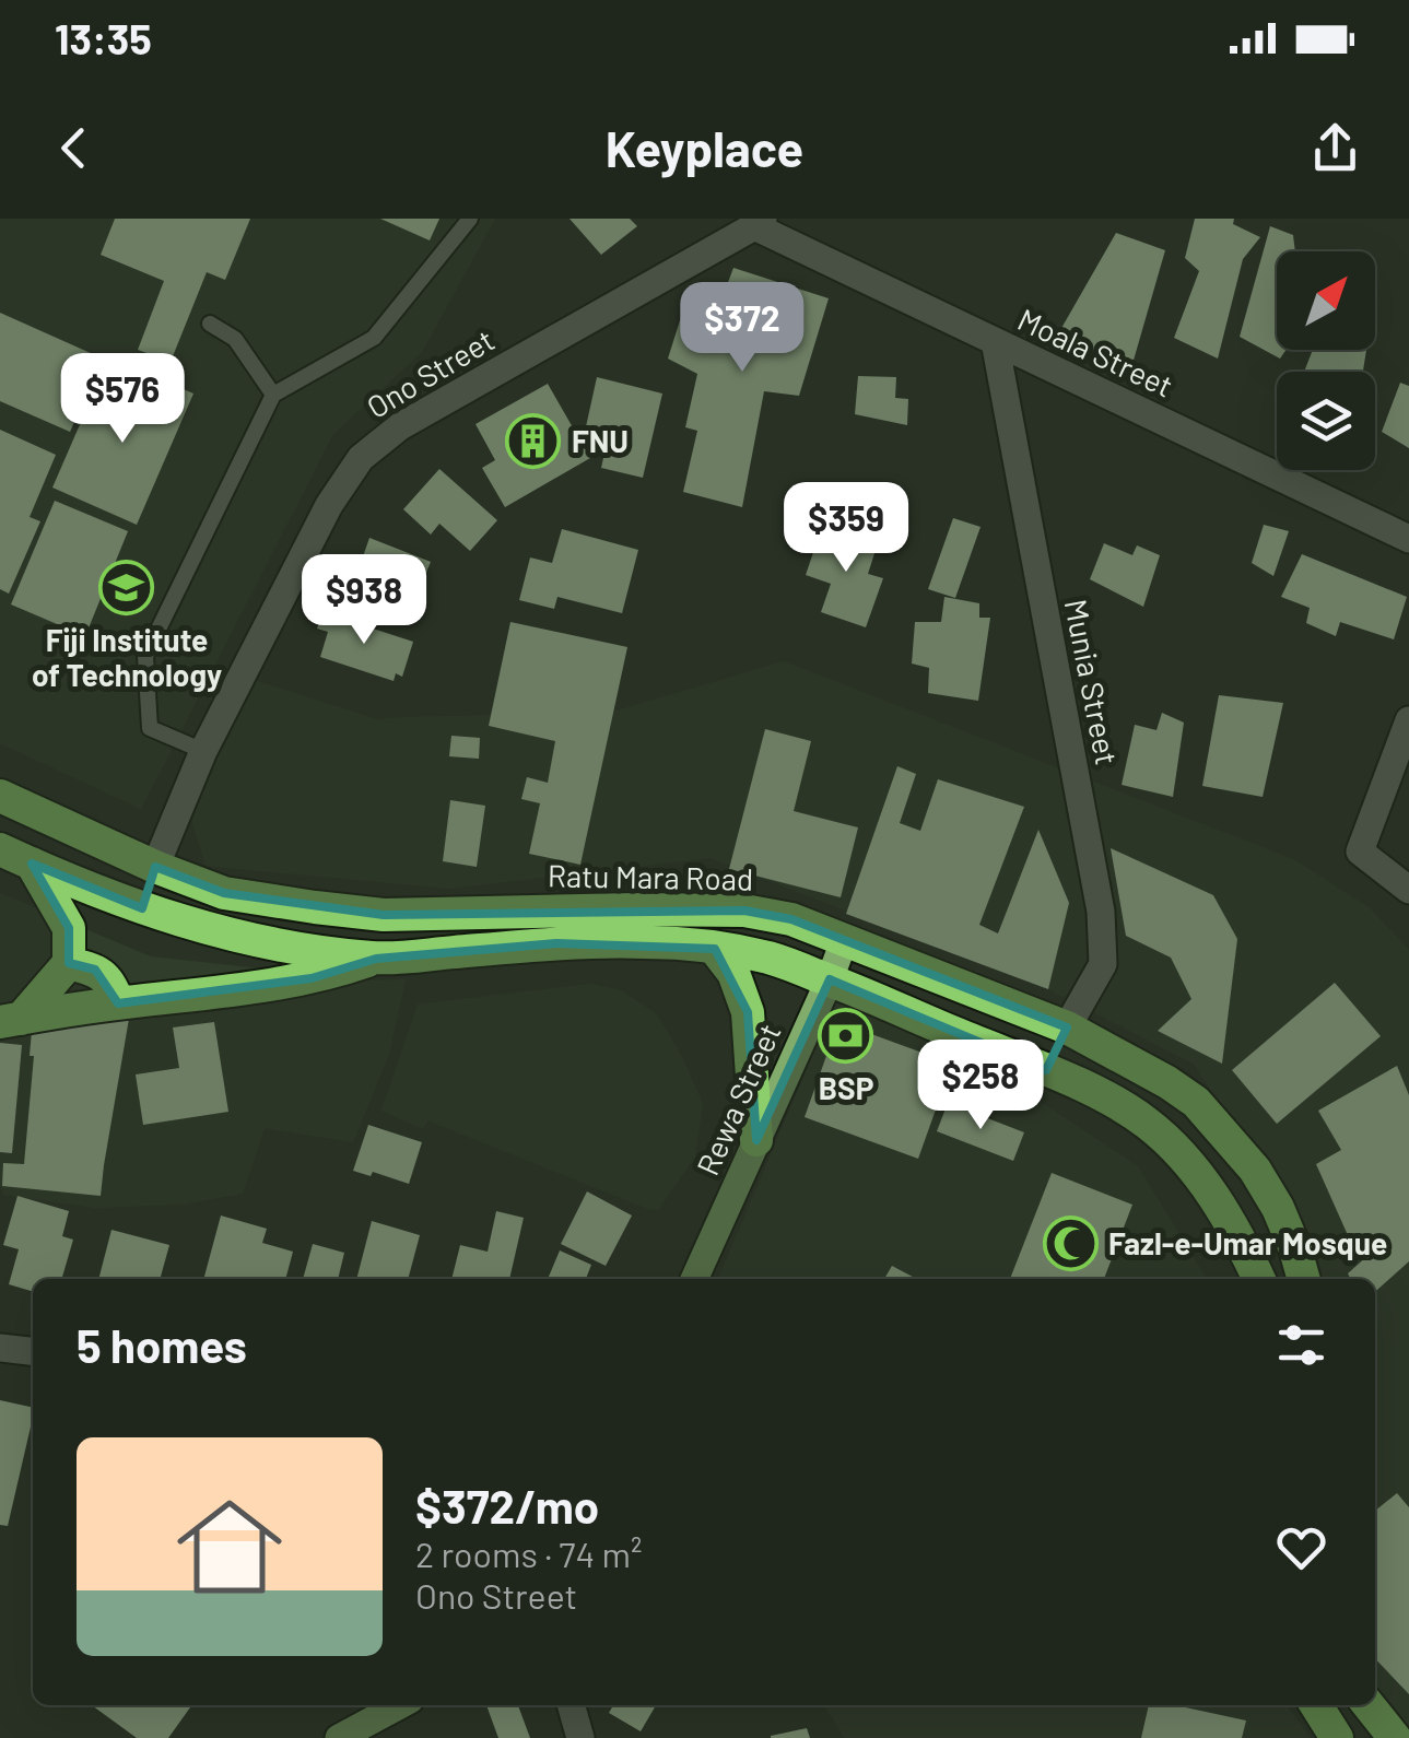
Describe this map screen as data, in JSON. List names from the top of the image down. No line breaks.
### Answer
{"streets":{"highway":["Ratu Mara Road"],"main road":["Rewa Street"],"street":["Moala Street","Ono Street","Munia Street"]},"crossings":[["Moala Street","Ono Street"],["Moala Street","Munia Street"],["Ono Street","Ratu Mara Road"],["Munia Street","Ratu Mara Road"],["Ratu Mara Road","Rewa Street"]],"places":{"building":["FNU"],"school or university":["Fiji Institute of Technology"],"bank":["BSP"],"mosque":["Fazl-e-Umar Mosque"]},"north":"top right","page":{"status":"13:35","header":"Keyplace","price":["$372","$576","$359","$938","$258"],"heading":"5 homes","list":[{"name":"$372/mo","note":"2 rooms · 74 m² · Ono Street"}]}}
